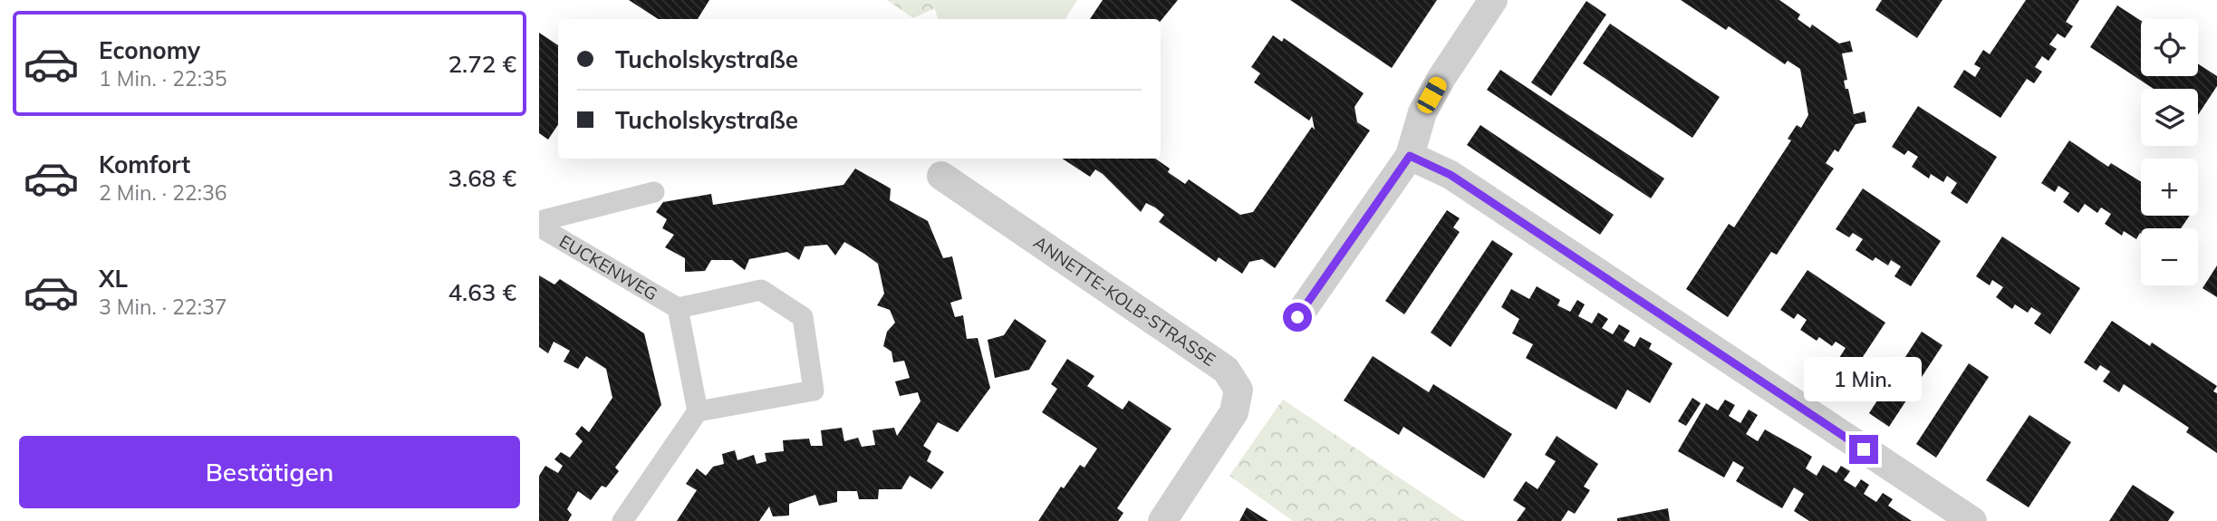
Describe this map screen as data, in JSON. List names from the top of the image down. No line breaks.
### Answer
{"streets":{"street":["EUCKENWEG","ANNETTE-KOLB-STRASSE"]},"page":{"list":[{"name":"Economy","note":"1 Min. · 22:35","value":"2.72 €"},{"name":"Komfort","note":"2 Min. · 22:36","value":"3.68 €"},{"name":"XL","note":"3 Min. · 22:37","value":"4.63 €"}],"map_buttons":["+","−"],"banner":["Tucholskystraße","Tucholskystraße"],"bubble":"1 Min.","buttons":"Bestätigen"}}
